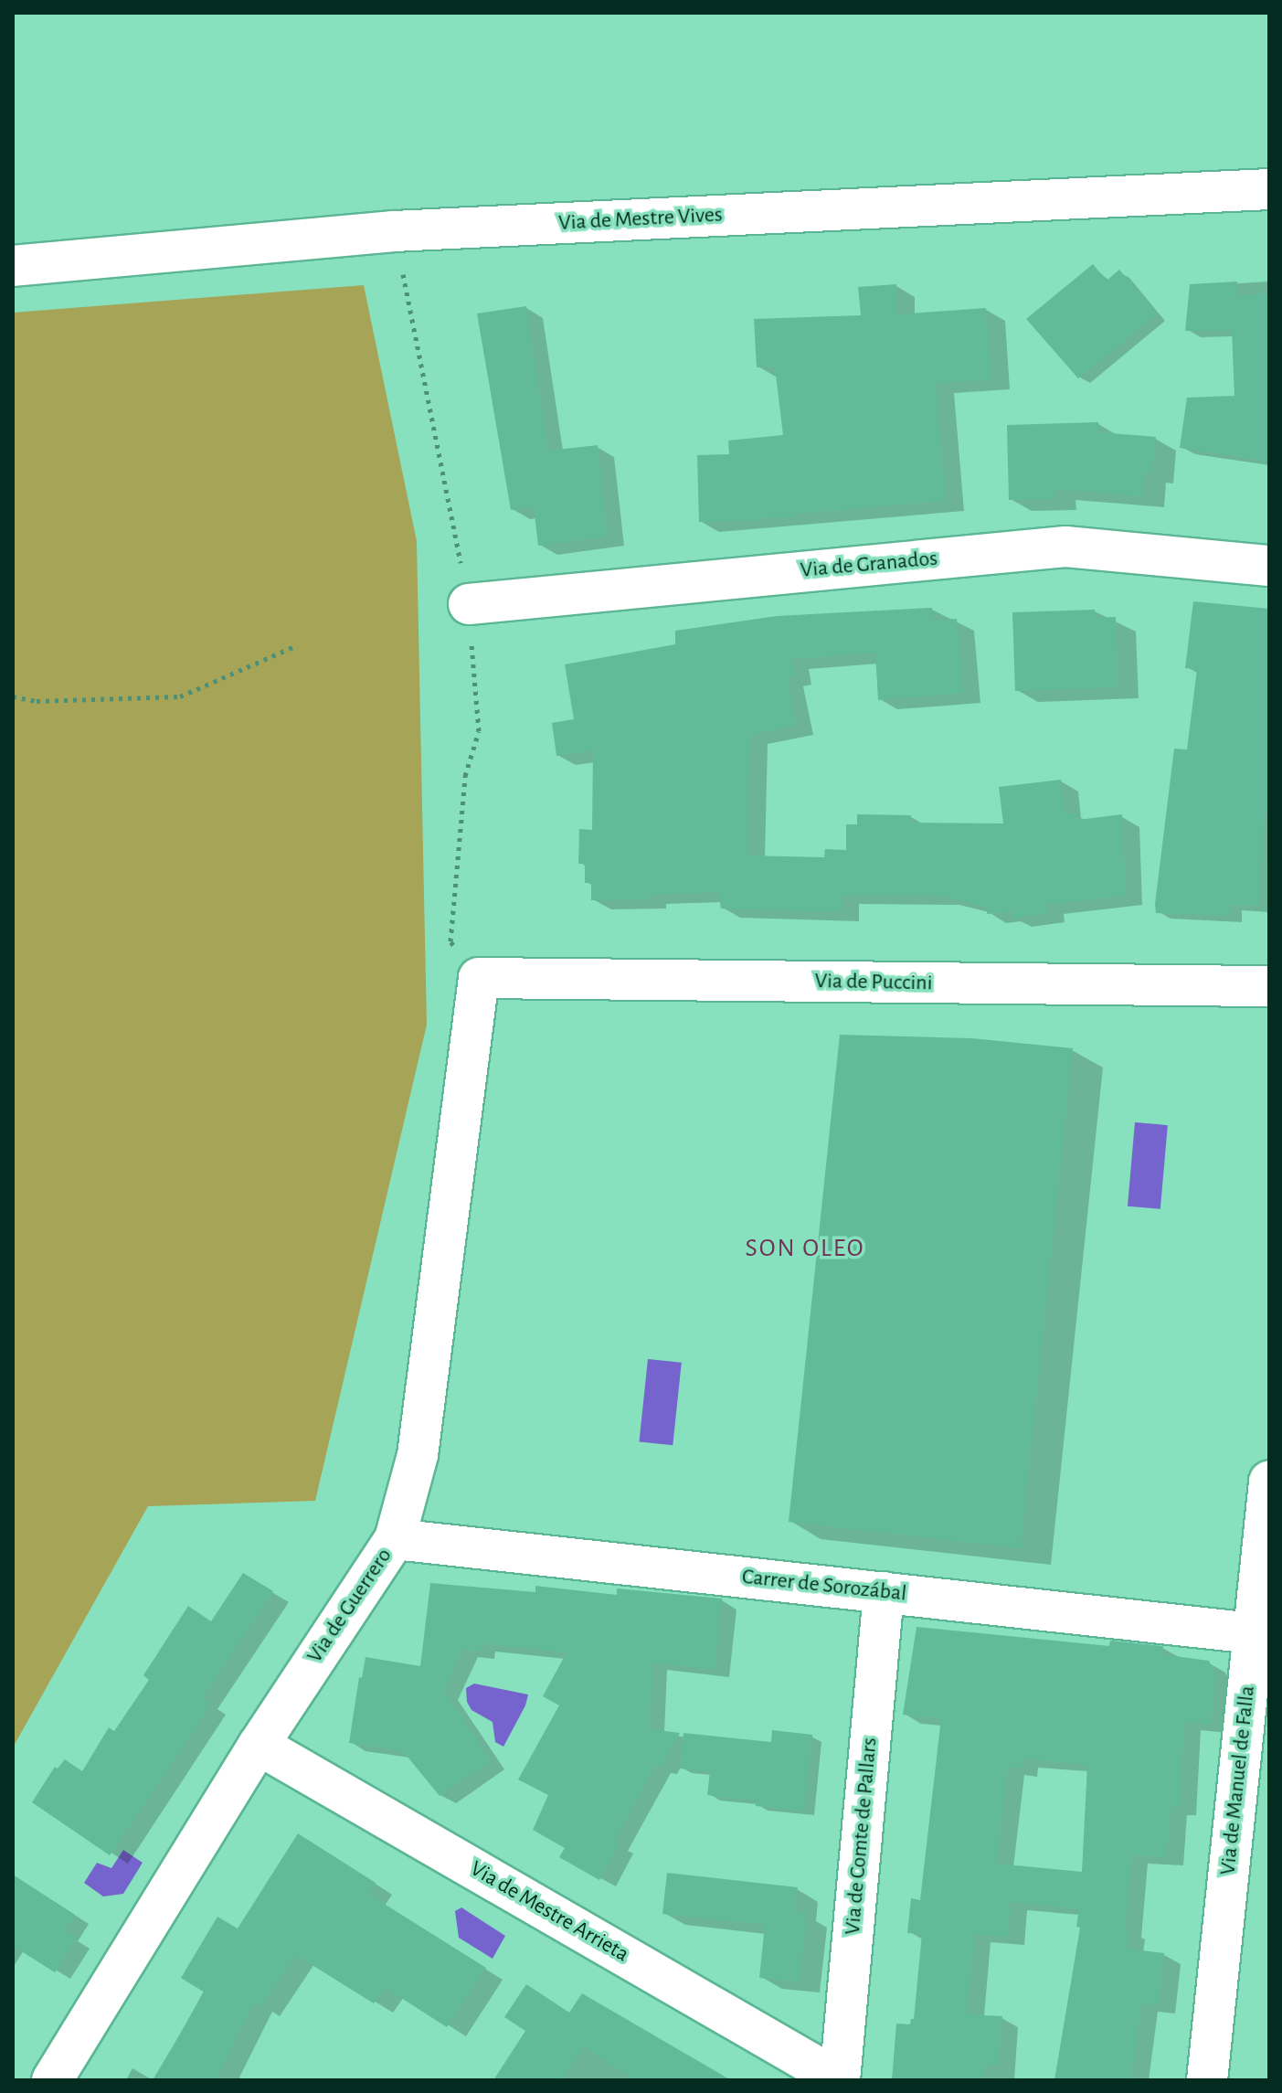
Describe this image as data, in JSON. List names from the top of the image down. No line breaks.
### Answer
{"streets":{"street":["Via de Mestre Vives","Via de Granados","Via de Puccini","Carrer de Sorozábal","Via de Guerrero","Via de Manuel de Falla","Via de Comte de Pallars","Via de Mestre Arrieta"]},"crossings":[["Via de Puccini","Via de Guerrero"],["Carrer de Sorozábal","Via de Guerrero"],["Carrer de Sorozábal","Via de Manuel de Falla"],["Carrer de Sorozábal","Via de Comte de Pallars"],["Via de Guerrero","Via de Mestre Arrieta"],["Via de Comte de Pallars","Via de Mestre Arrieta"]],"districts":["SON OLEO"]}
